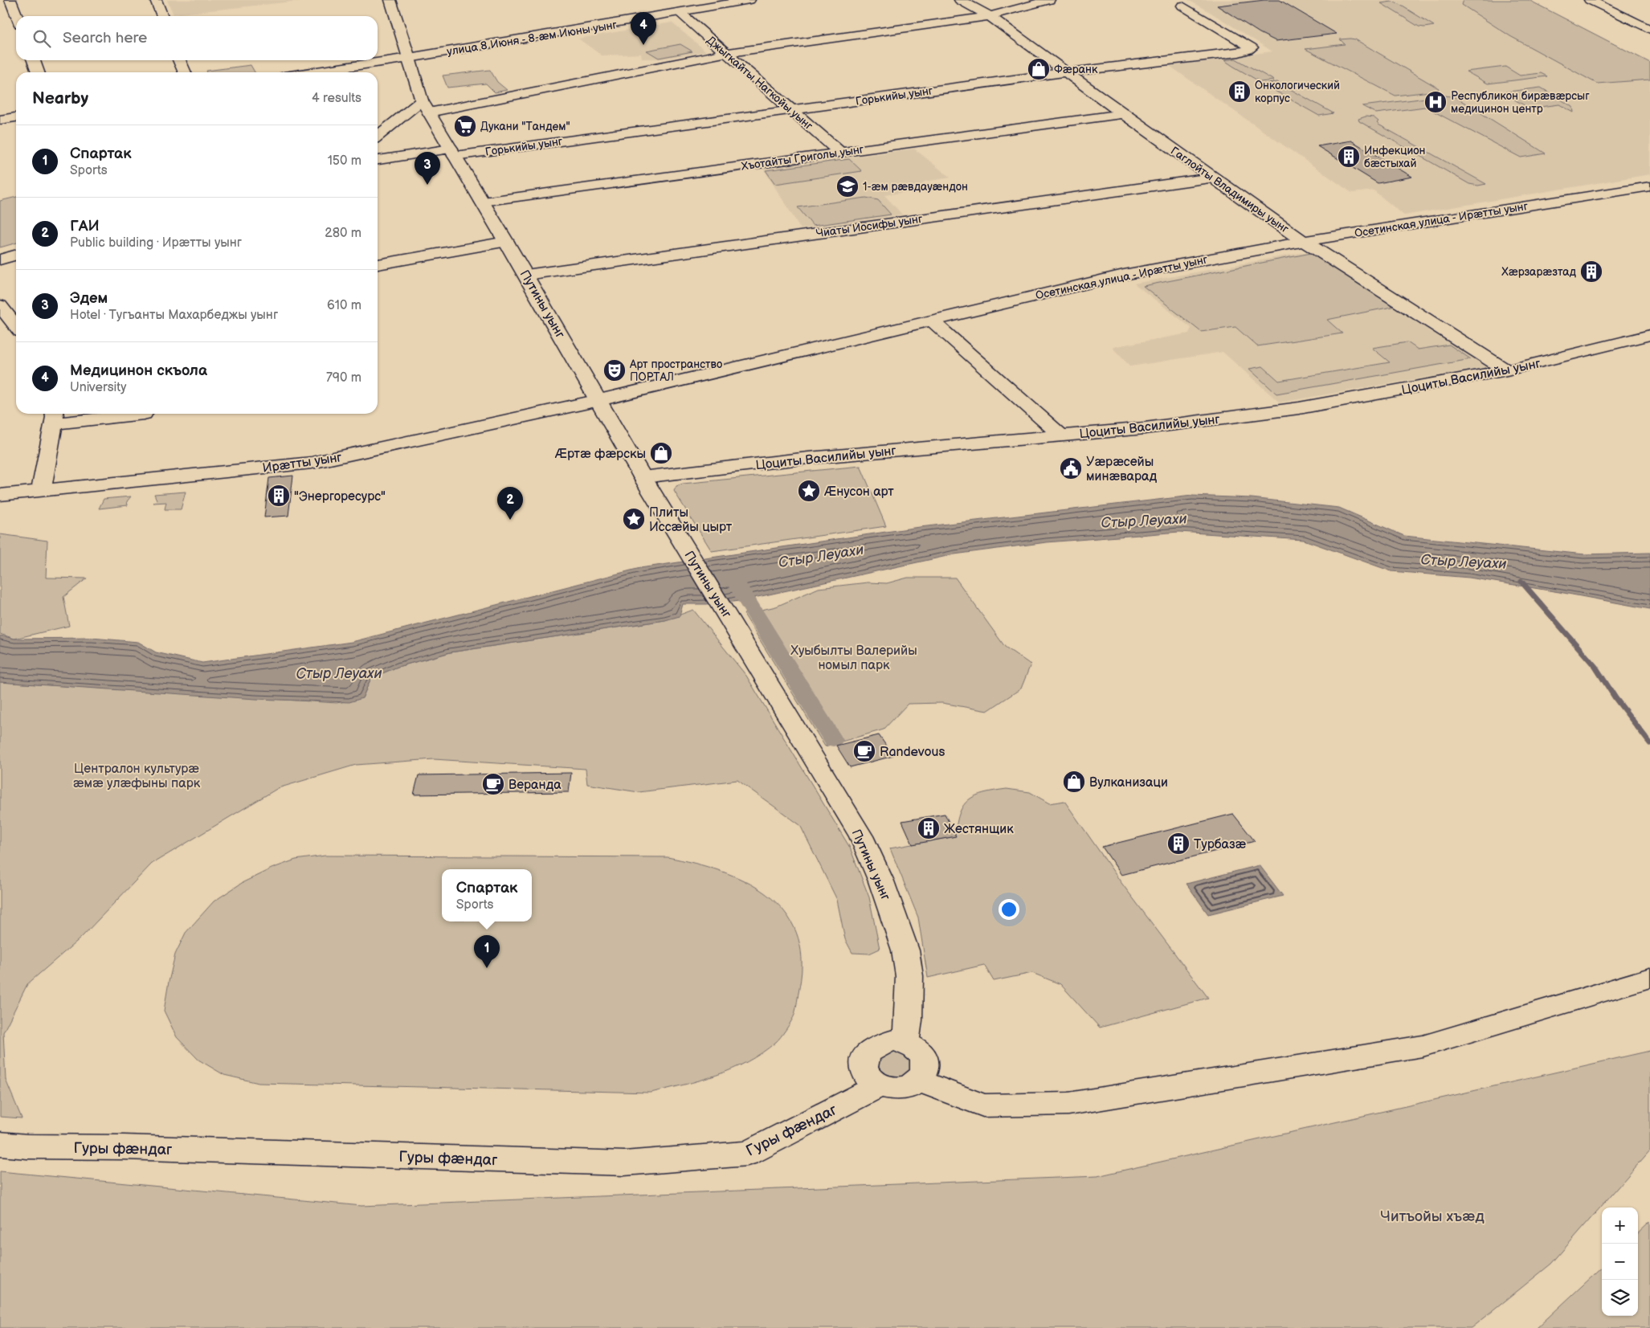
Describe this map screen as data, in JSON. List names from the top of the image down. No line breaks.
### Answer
{"streets":{"main road":["улица 8 Июня - 8-ӕм Июны уынг","Джыгкайты Нагкойы уынг","Горькийы уынг","Хъотайты Григолы уынг","Гаглойты Владимиры уынг","Осетинская улица - Ирæтты уынг","Чиаты Иосифы уынг","Путины уынг","Цоциты Василийы уынг","Ирæтты уынг","Гуры фӕндаг"]},"crossings":[["улица 8 Июня - 8-ӕм Июны уынг","Джыгкайты Нагкойы уынг"],["улица 8 Июня - 8-ӕм Июны уынг","Путины уынг"],["Джыгкайты Нагкойы уынг","Горькийы уынг"],["Джыгкайты Нагкойы уынг","Хъотайты Григолы уынг"],["Горькийы уынг","Гаглойты Владимиры уынг"],["Горькийы уынг","Путины уынг"],["Хъотайты Григолы уынг","Гаглойты Владимиры уынг"],["Хъотайты Григолы уынг","Путины уынг"],["Гаглойты Владимиры уынг","Осетинская улица - Ирæтты уынг"],["Гаглойты Владимиры уынг","Чиаты Иосифы уынг"],["Гаглойты Владимиры уынг","Цоциты Василийы уынг"],["Осетинская улица - Ирæтты уынг","Путины уынг"],["Осетинская улица - Ирæтты уынг","Ирæтты уынг"],["Чиаты Иосифы уынг","Путины уынг"],["Путины уынг","Цоциты Василийы уынг"],["Путины уынг","Ирæтты уынг"],["Путины уынг","Гуры фӕндаг"]],"water":["Стыр Леуахи"],"parks":["Хуыбылты Валерийы номыл парк","Централон культурæ æмæ улæфыны парк","Читъойы хъæд"],"places":{"shop":["Фæранк","Æртæ фæрскы","Вулканизаци"],"building":["Онкологический корпус","Инфекцион бæстыхай","Хæрзарæзтад","\"Энергоресурс\"","Жестянщик","Турбазæ"],"hospital":["Республикон бирæвæрсыг медицинон центр"],"supermarket":["Дукани \"Тандем\""],"school or university":["1-æм рӕвдауӕндон"],"theatre":["Арт пространство ПОРТАЛ"],"public building":["Уæрæсейы минæварад"],"place":["Æнусон арт","Плиты Иссæйы цырт"],"cafe":["Randevous","Веранда"]},"page":{"pins":["4","3","2","1"],"search":"Search here","heading":["Nearby","4 results"],"list":[{"mark":"1","name":"Спартак","note":"Sports","value":"150 m"},{"mark":"2","name":"ГАИ","note":"Public building · Ирæтты уынг","value":"280 m"},{"mark":"3","name":"Эдем","note":"Hotel · Тугъанты Махарбеджы уынг","value":"610 m"},{"mark":"4","name":"Медицинон скъола","note":"University","value":"790 m"}],"popup":["Спартак","Sports"],"map_buttons":["+","−"]}}
